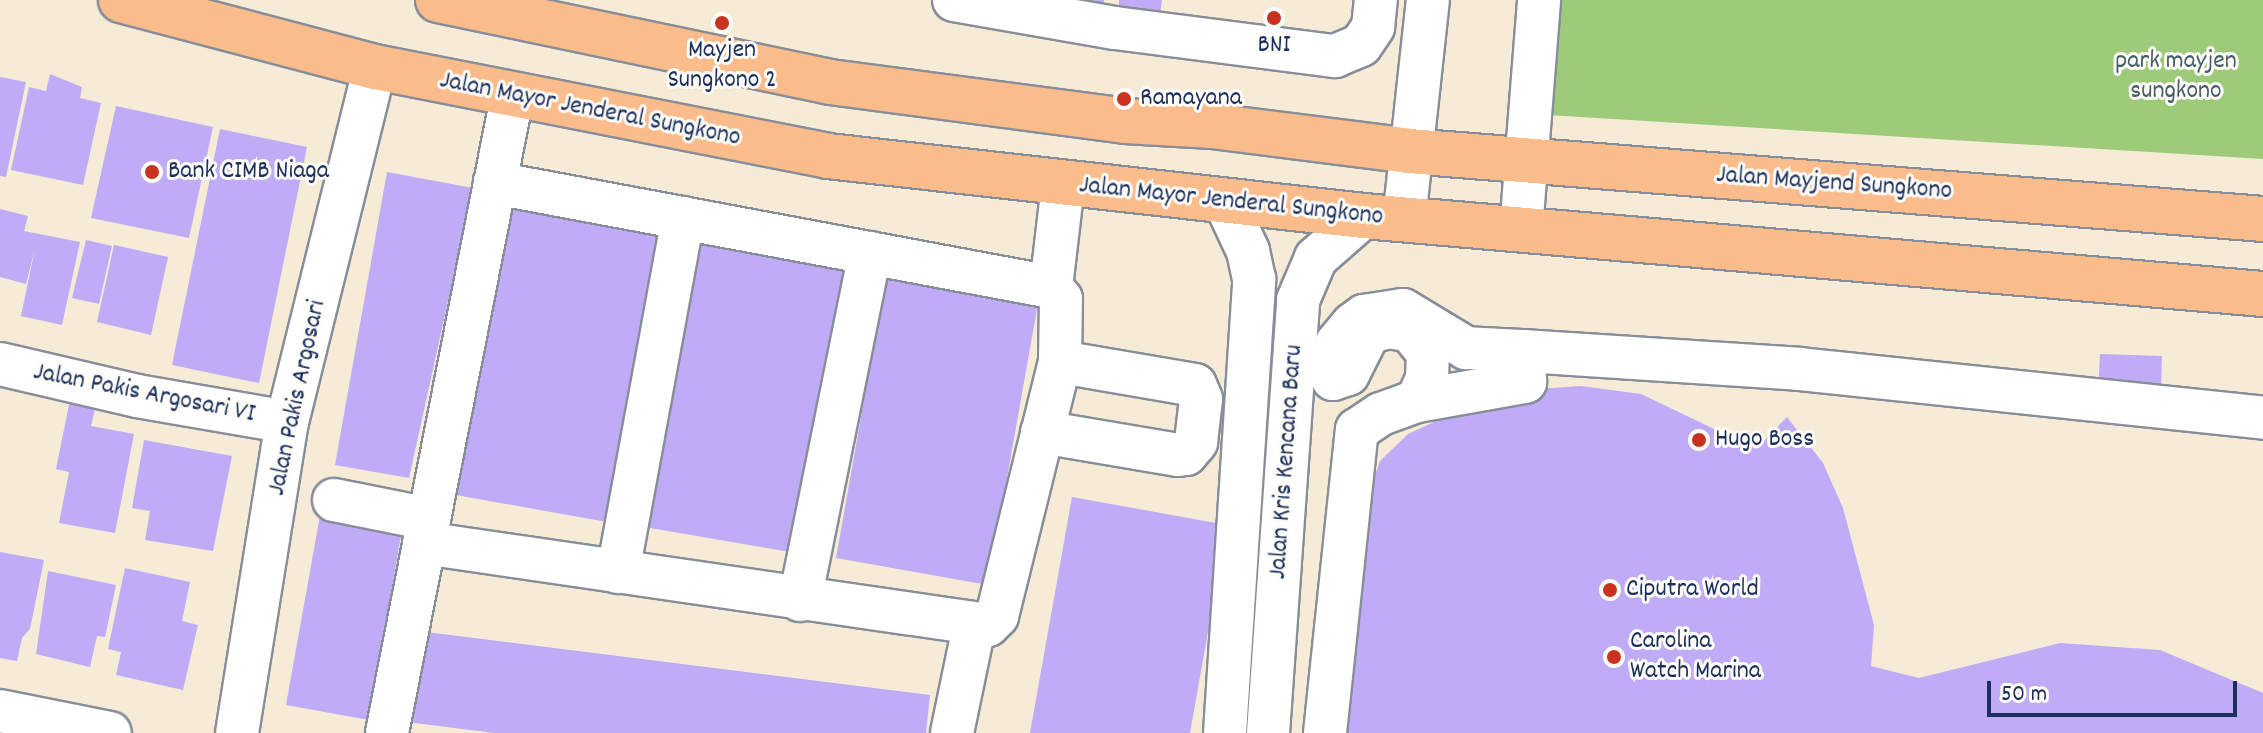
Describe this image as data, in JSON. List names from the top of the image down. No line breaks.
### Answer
{"streets":{"main road":["Jalan Mayor Jenderal Sungkono","Jalan Mayjend Sungkono"],"street":["Jalan Pakis Argosari VI","Jalan Pakis Argosari","Jalan Kris Kencana Baru"]},"crossings":[["Jalan Mayor Jenderal Sungkono","Jalan Mayjend Sungkono"],["Jalan Mayor Jenderal Sungkono","Jalan Pakis Argosari"],["Jalan Mayor Jenderal Sungkono","Jalan Kris Kencana Baru"],["Jalan Pakis Argosari VI","Jalan Pakis Argosari"]],"parks":["park mayjen sungkono"],"places":["BNI","Mayjen Sungkono 2","Ramayana","Bank CIMB Niaga","Hugo Boss","Ciputra World","Carolina Watch Marina"],"scale_bar":"50 m"}
